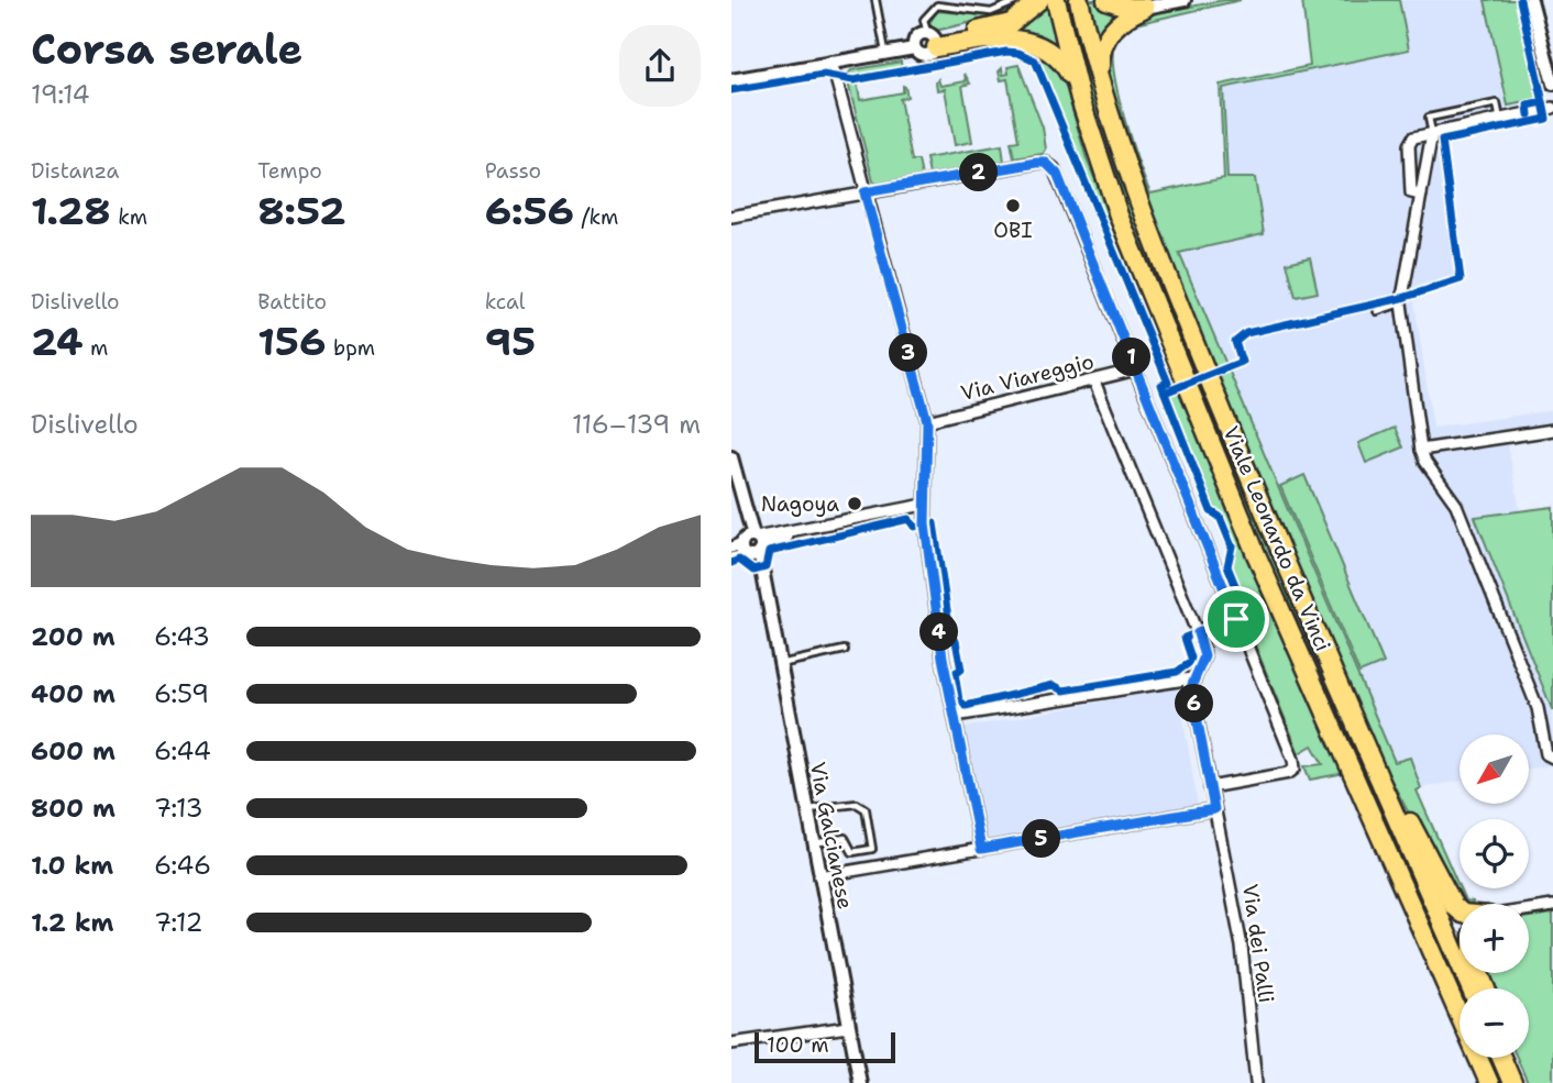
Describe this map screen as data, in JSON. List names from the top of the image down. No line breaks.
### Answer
{"streets":{"highway":["Viale Leonardo da Vinci"],"street":["Via Viareggio","Via Galcianese","Via dei Palli"]},"places":["OBI","Nagoya"],"scale_bar":"100 m","north":"bottom left","page":{"heading":["Corsa serale","19:14"],"stats":[["Distanza","1.28 km"],["Tempo","8:52"],["Passo","6:56 /km"],["Dislivello","24 m"],["Battito","156 bpm"],["kcal","95"]],"pins":["2","3","1","4","6","5"],"chart":["Dislivello","116–139 m"],"list":[{"name":"200 m","note":"6:43"},{"name":"400 m","note":"6:59"},{"name":"600 m","note":"6:44"},{"name":"800 m","note":"7:13"},{"name":"1.0 km","note":"6:46"},{"name":"1.2 km","note":"7:12"}],"map_buttons":["+","−"],"scale":"100 m"}}
